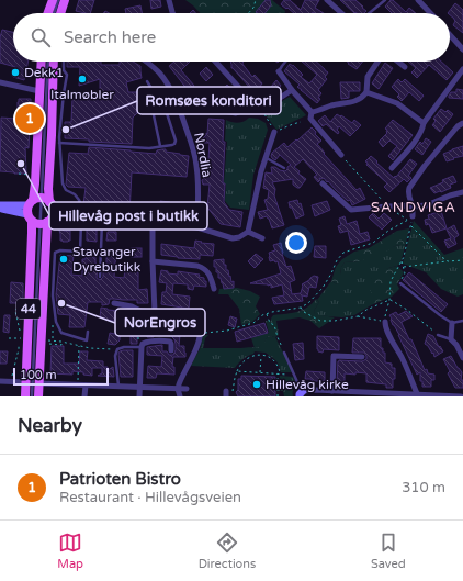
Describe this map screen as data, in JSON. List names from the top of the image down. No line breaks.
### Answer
{"streets":{"main road":["44"],"street":["Nordlia"]},"districts":["SANDVIGA"],"places":["Dekk1","Italmøbler","Romsøes konditori","Hillevåg post i butikk","Stavanger Dyrebutikk","NorEngros","Hillevåg kirke"],"scale_bar":"100 m","page":{"search":"Search here","pins":"1","scale":"100 m","heading":"Nearby","list":[{"mark":"1","name":"Patrioten Bistro","note":"Restaurant · Hillevågsveien","value":"310 m"}],"nav":["Map","Directions","Saved"]}}
